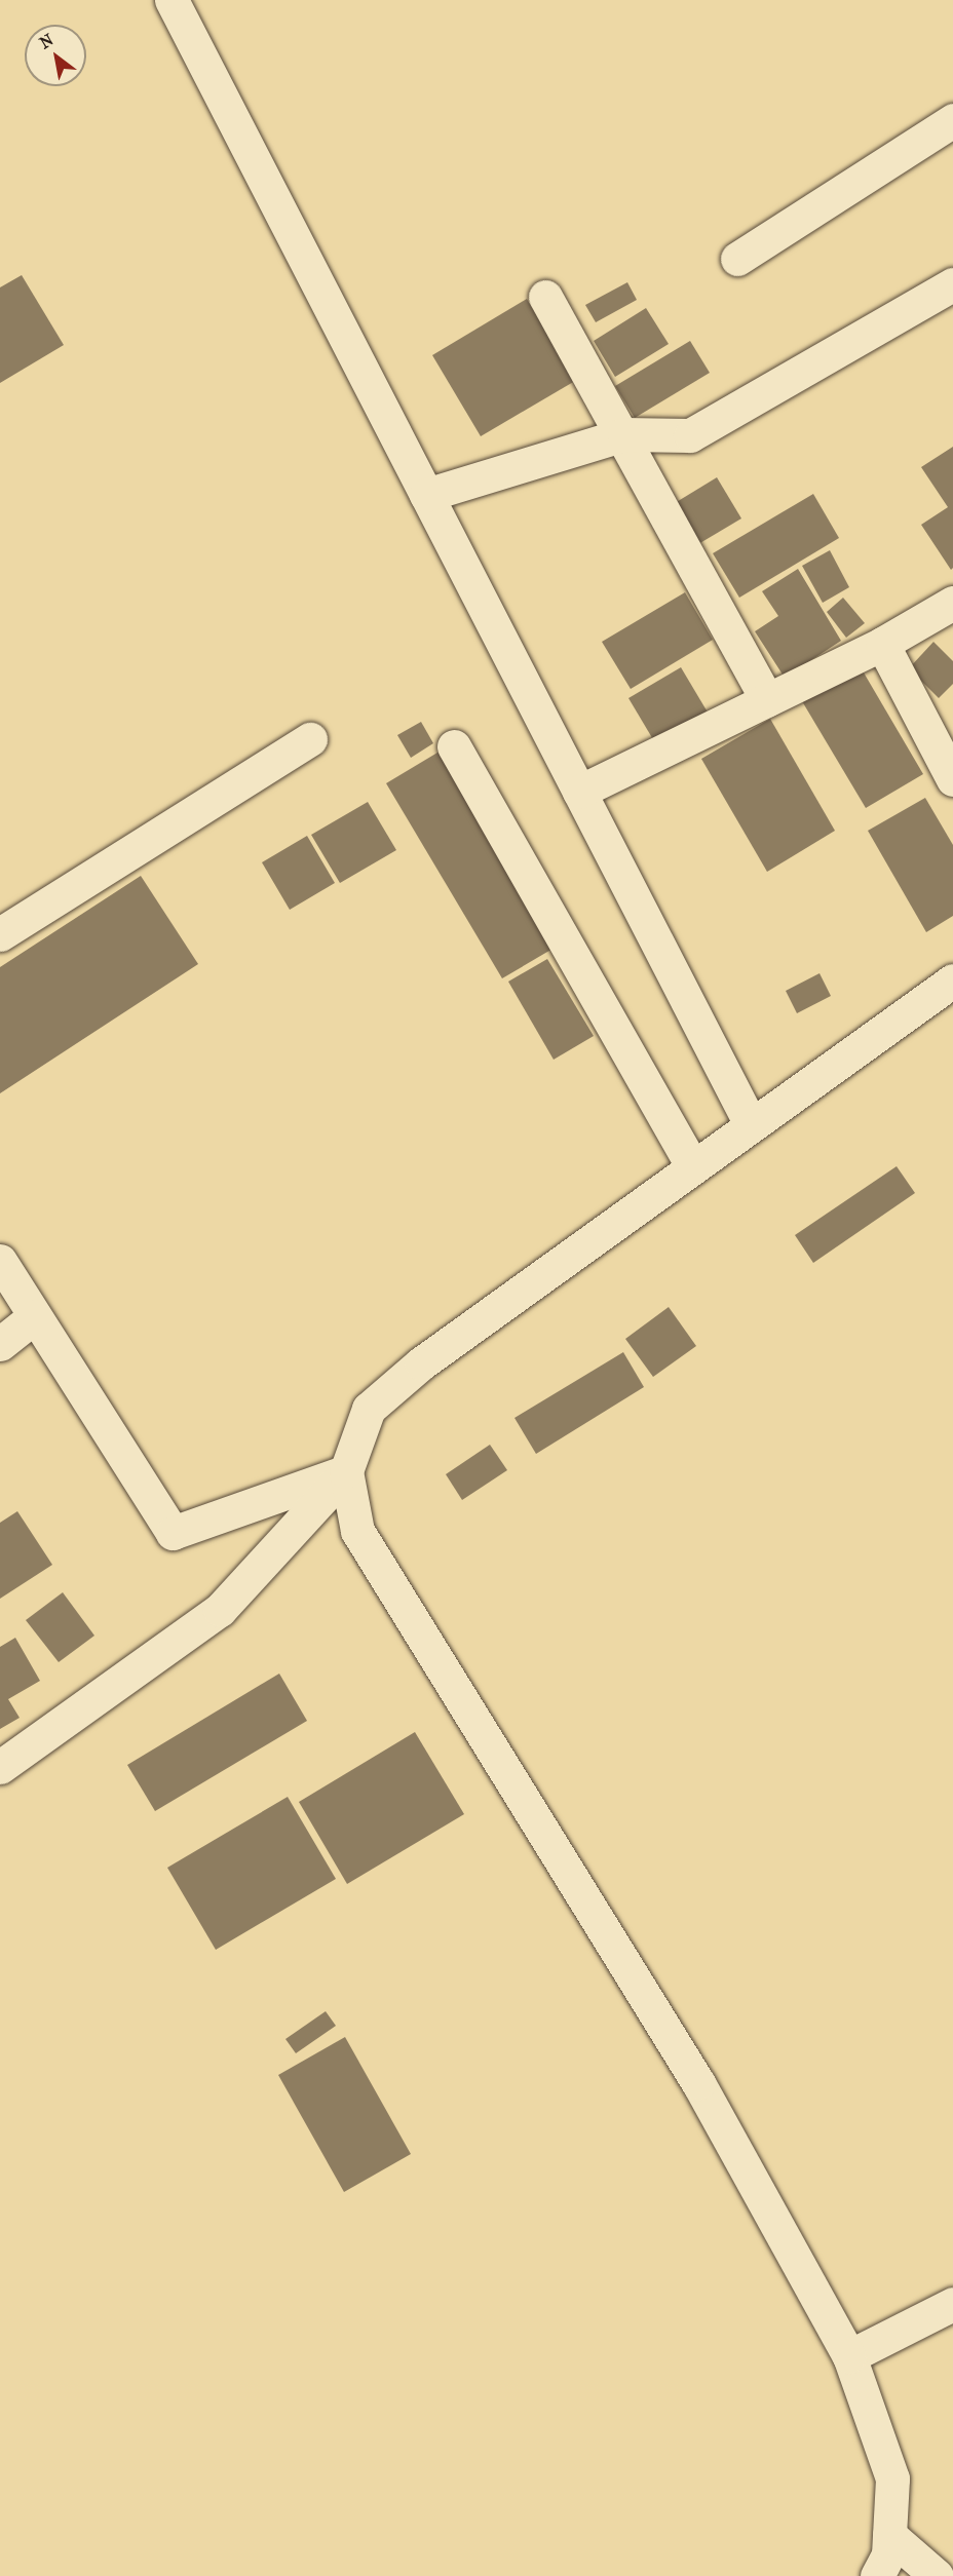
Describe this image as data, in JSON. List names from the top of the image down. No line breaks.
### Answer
{"north":"top left"}
